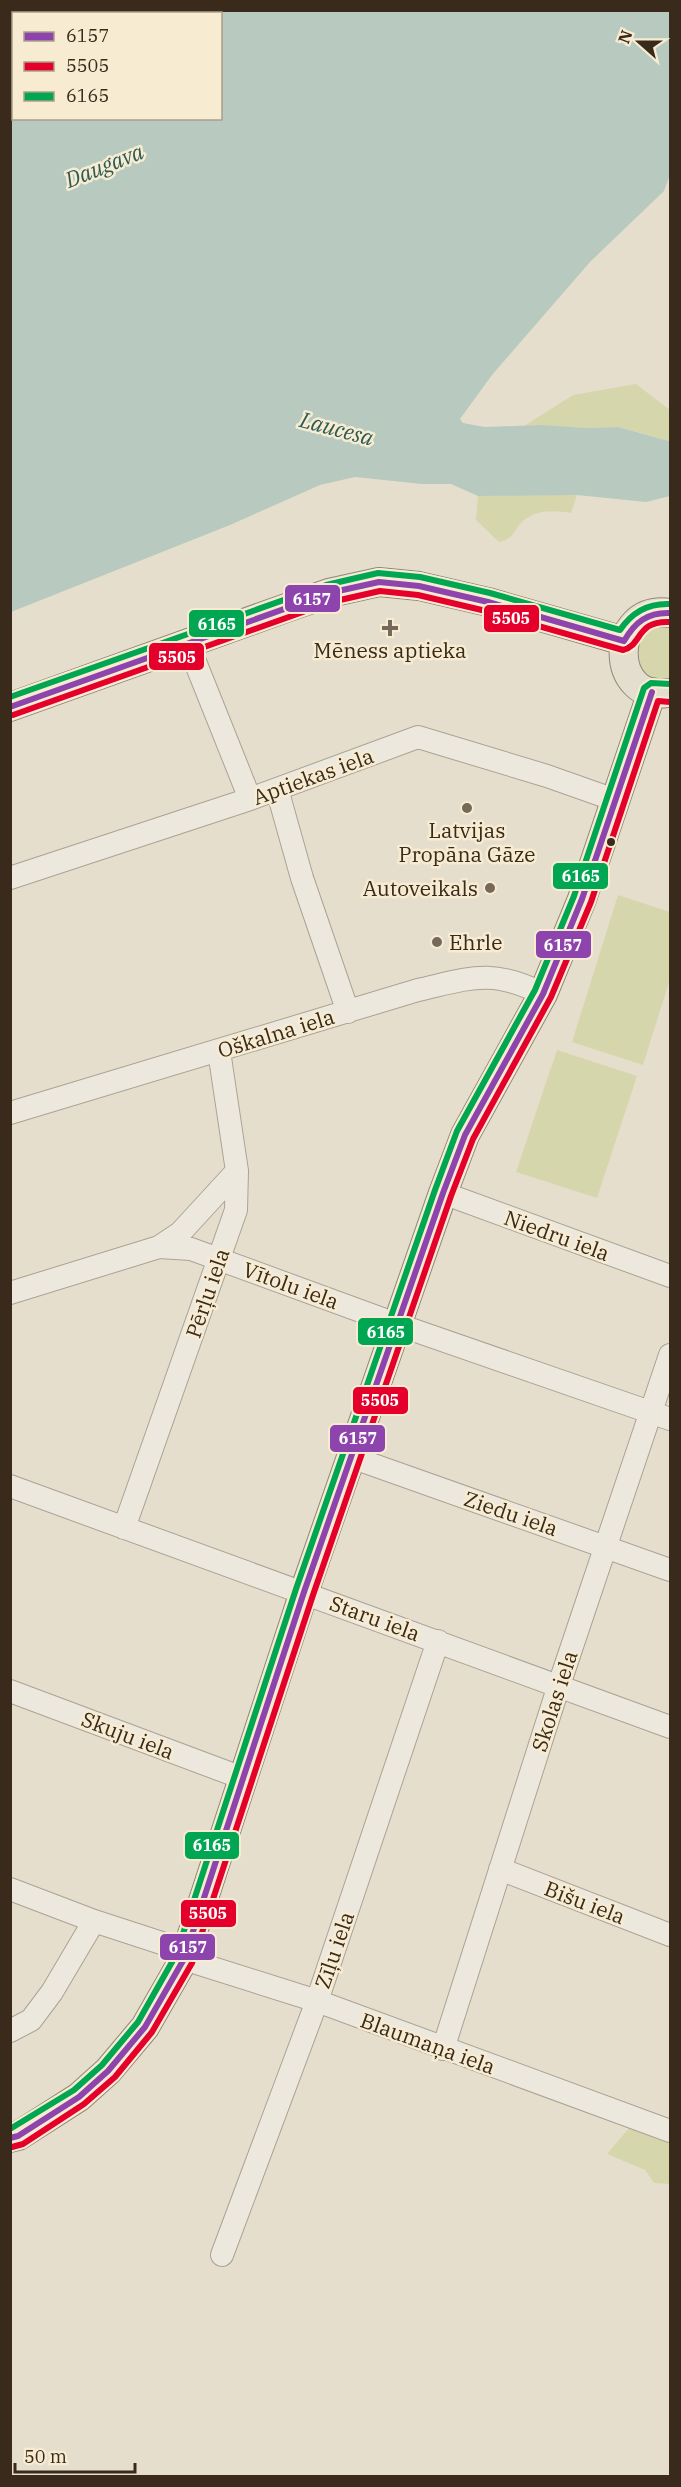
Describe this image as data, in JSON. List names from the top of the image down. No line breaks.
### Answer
{"streets":{"street":["Aptiekas iela","Oškalna iela","Niedru iela","Vītolu iela","Pērļu iela","Ziedu iela","Staru iela","Skolas iela","Skuju iela","Bišu iela","Zīļu iela","Blaumaņa iela"]},"crossings":[["Oškalna iela","Pērļu iela"],["Vītolu iela","Pērļu iela"],["Vītolu iela","Skolas iela"],["Pērļu iela","Staru iela"],["Ziedu iela","Skolas iela"],["Staru iela","Skolas iela"],["Staru iela","Zīļu iela"],["Skolas iela","Bišu iela"],["Skolas iela","Blaumaņa iela"],["Zīļu iela","Blaumaņa iela"]],"water":["Daugava","Laucesa"],"places":{"health":["Mēness aptieka"],"other":["Latvijas Propāna Gāze","Autoveikals","Ehrle"]},"lines":["transit line 6165","transit line 6157","transit line 5505"],"legend":["6157","5505","6165"],"scale_bar":"50 m","north":"left"}
